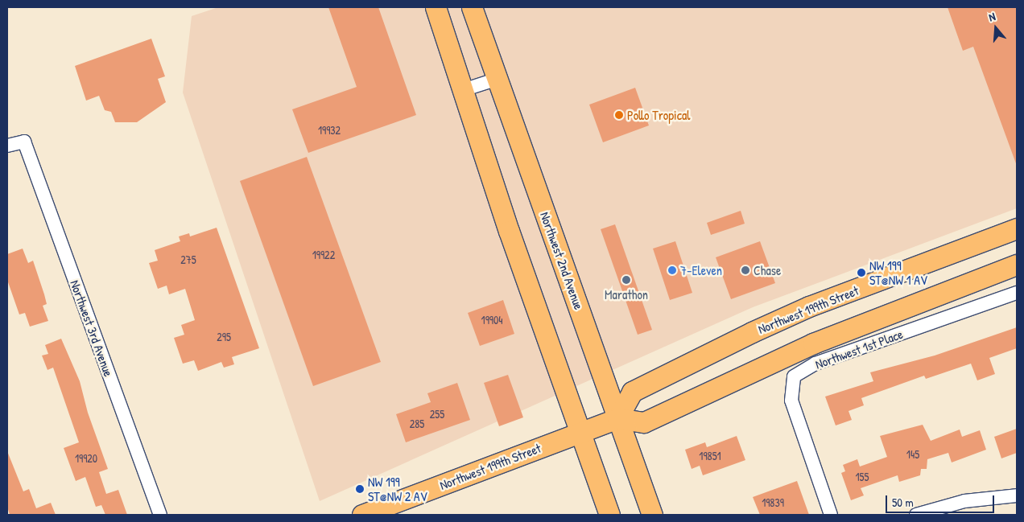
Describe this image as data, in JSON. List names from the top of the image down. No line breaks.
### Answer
{"streets":{"main road":["Northwest 2nd Avenue","Northwest 199th Street"],"street":["Northwest 3rd Avenue","Northwest 1st Place"]},"crossings":[["Northwest 2nd Avenue","Northwest 199th Street"]],"places":["Pollo Tropical","7-Eleven","Chase","NW 199 ST@NW 1 AV","Marathon","NW 199 ST@NW 2 AV"],"house_numbers":["19932","19922","275","19904","295","255","285","145","19851","19920","155","19839"],"scale_bar":"50 m","north":"top"}
